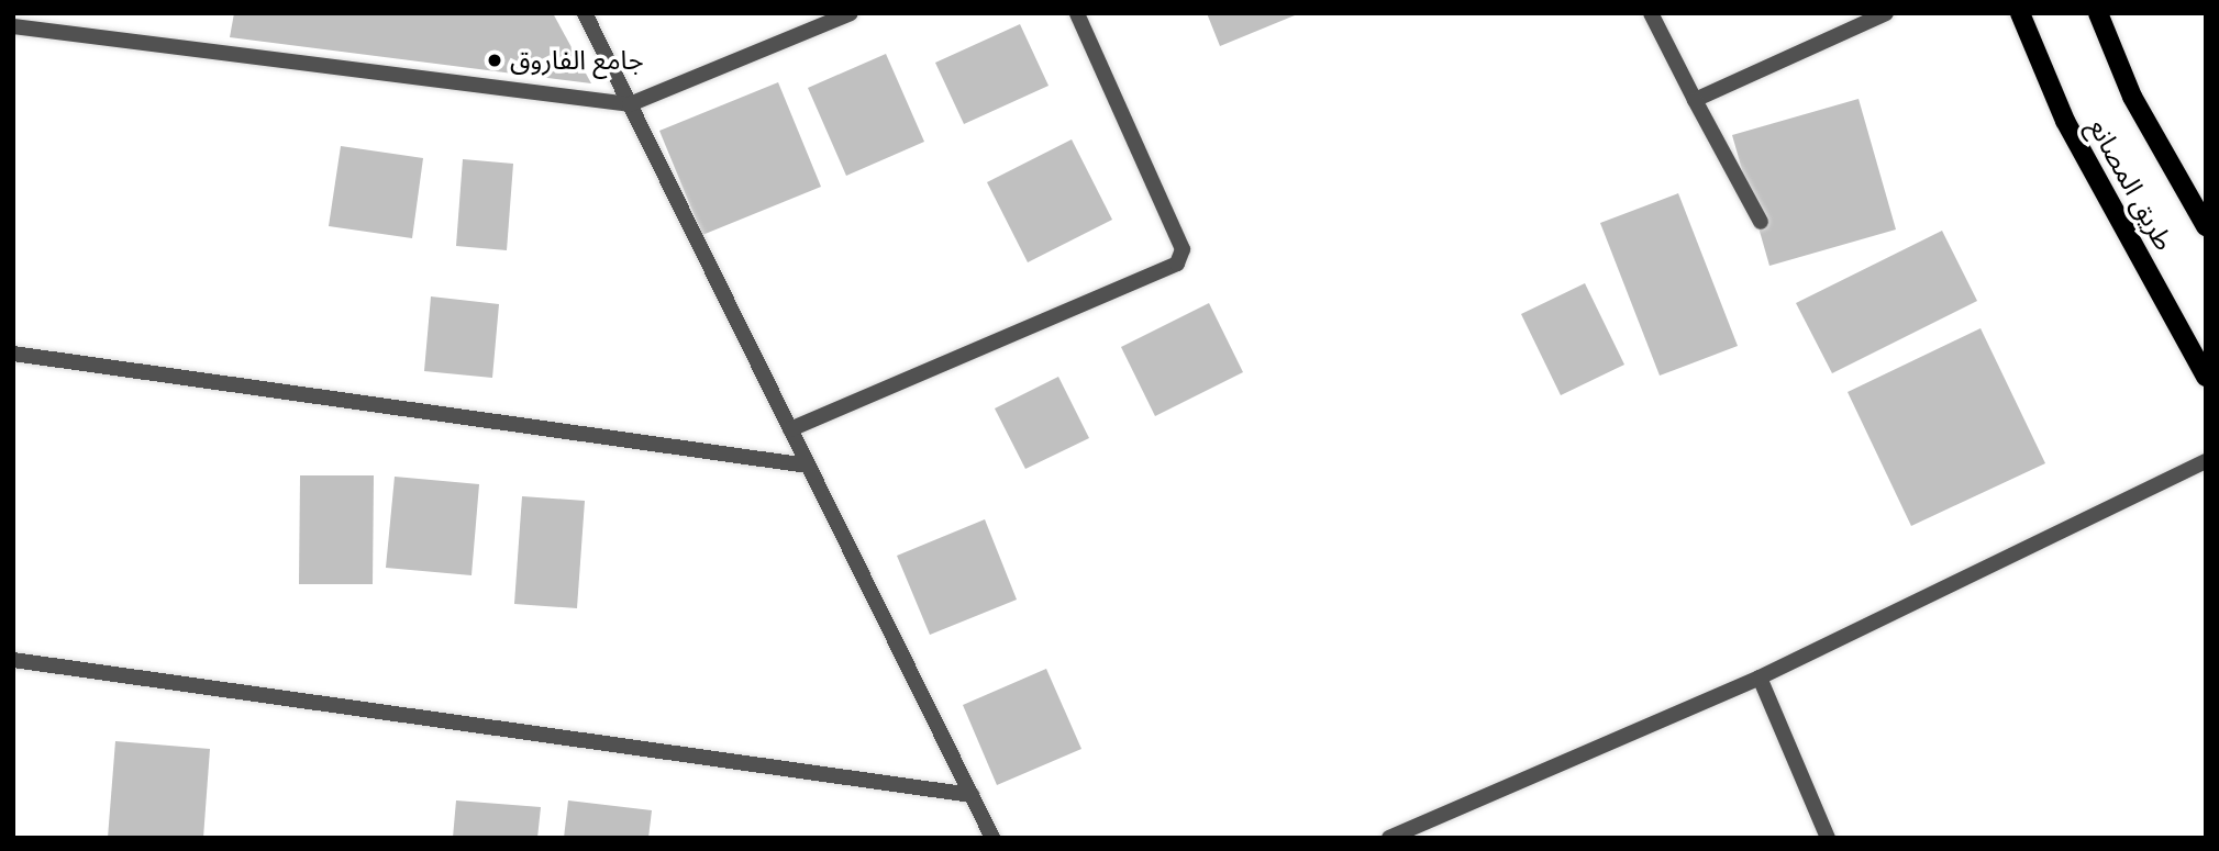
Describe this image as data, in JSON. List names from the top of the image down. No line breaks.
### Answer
{"streets":{"main road":["طريق المصانع"]},"places":["جامع الفاروق"]}
